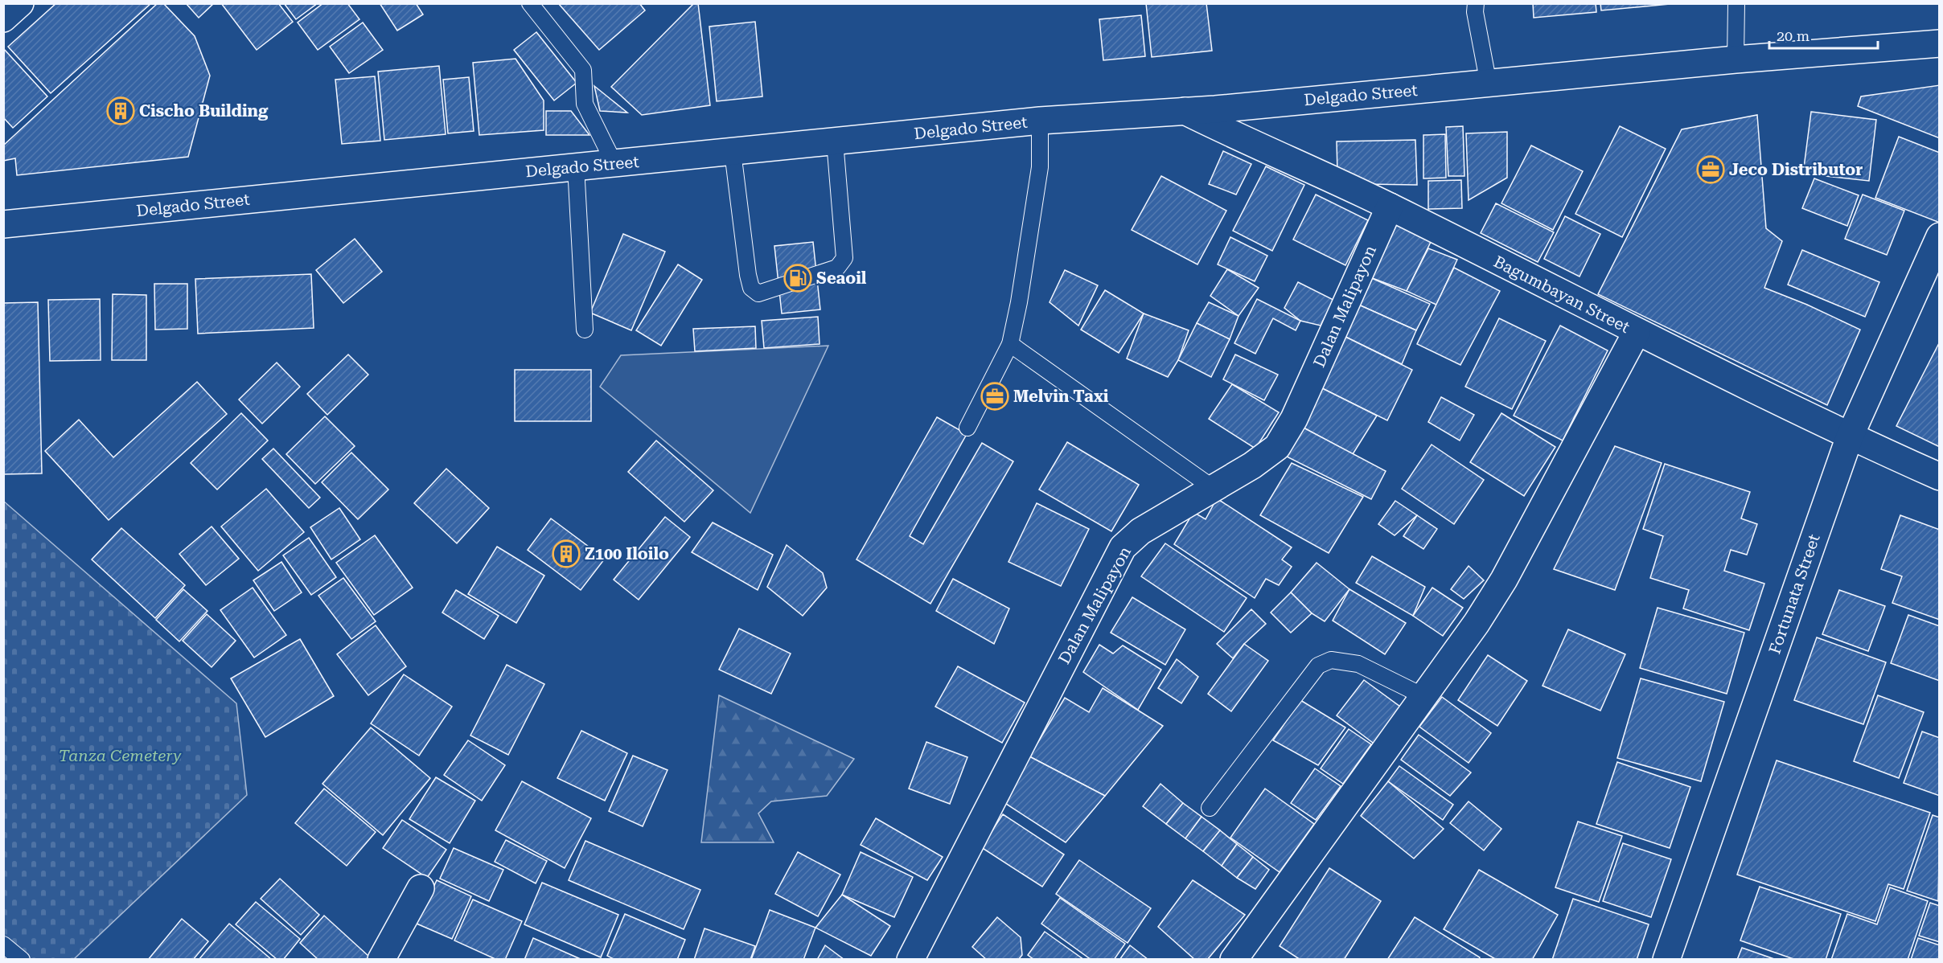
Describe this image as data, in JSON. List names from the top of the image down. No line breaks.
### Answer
{"streets":{"street":["Delgado Street","Bagumbayan Street","Dalan Malipayon","Fortunata Street"]},"crossings":[["Delgado Street","Bagumbayan Street"],["Bagumbayan Street","Dalan Malipayon"],["Bagumbayan Street","Fortunata Street"]],"parks":["Tanza Cemetery"],"places":{"building":["Cischo Building","Z100 Iloilo"],"office":["Jeco Distributor","Melvin Taxi"],"fuel station":["Seaoil"]},"scale_bar":"20 m"}
